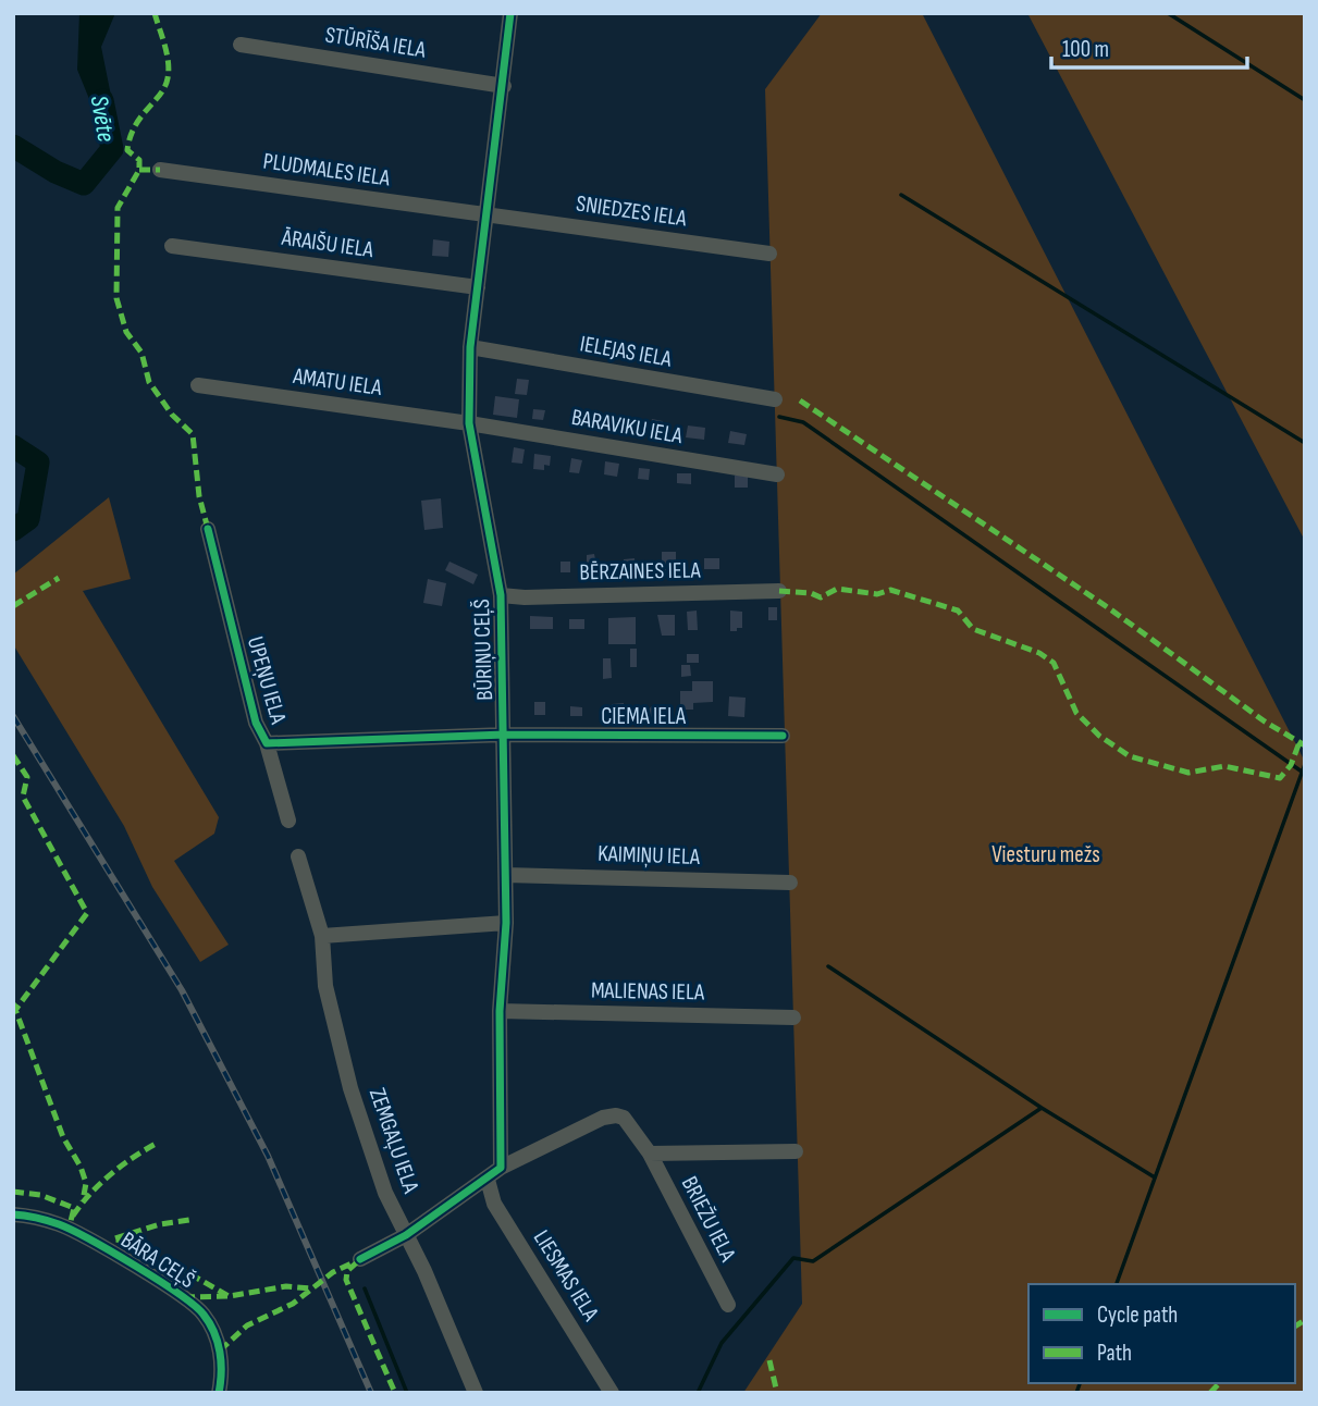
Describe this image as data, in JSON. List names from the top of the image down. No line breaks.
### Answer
{"streets":{"street":["STŪRĪŠA IELA","PLUDMALES IELA","SNIEDZES IELA","ĀRAIŠU IELA","IELEJAS IELA","AMATU IELA","BARAVIKU IELA","BĒRZAINES IELA","BŪRIŅU CEĻŠ","UPEŅU IELA","CIEMA IELA","KAIMIŅU IELA","MALIENAS IELA","ZEMGAĻU IELA","BRIEŽU IELA","BĀRA CEĻŠ","LIESMAS IELA"]},"crossings":[["STŪRĪŠA IELA","BŪRIŅU CEĻŠ"],["PLUDMALES IELA","SNIEDZES IELA"],["PLUDMALES IELA","BŪRIŅU CEĻŠ"],["SNIEDZES IELA","BŪRIŅU CEĻŠ"],["ĀRAIŠU IELA","BŪRIŅU CEĻŠ"],["IELEJAS IELA","BŪRIŅU CEĻŠ"],["AMATU IELA","BARAVIKU IELA"],["AMATU IELA","BŪRIŅU CEĻŠ"],["BARAVIKU IELA","BŪRIŅU CEĻŠ"],["BĒRZAINES IELA","BŪRIŅU CEĻŠ"],["BŪRIŅU CEĻŠ","UPEŅU IELA"],["BŪRIŅU CEĻŠ","CIEMA IELA"],["BŪRIŅU CEĻŠ","KAIMIŅU IELA"],["BŪRIŅU CEĻŠ","MALIENAS IELA"],["BŪRIŅU CEĻŠ","BRIEŽU IELA"],["UPEŅU IELA","CIEMA IELA"]],"water":["Svēte"],"parks":["Viesturu mežs"],"legend":["Cycle path","Path"],"scale_bar":"100 m"}
